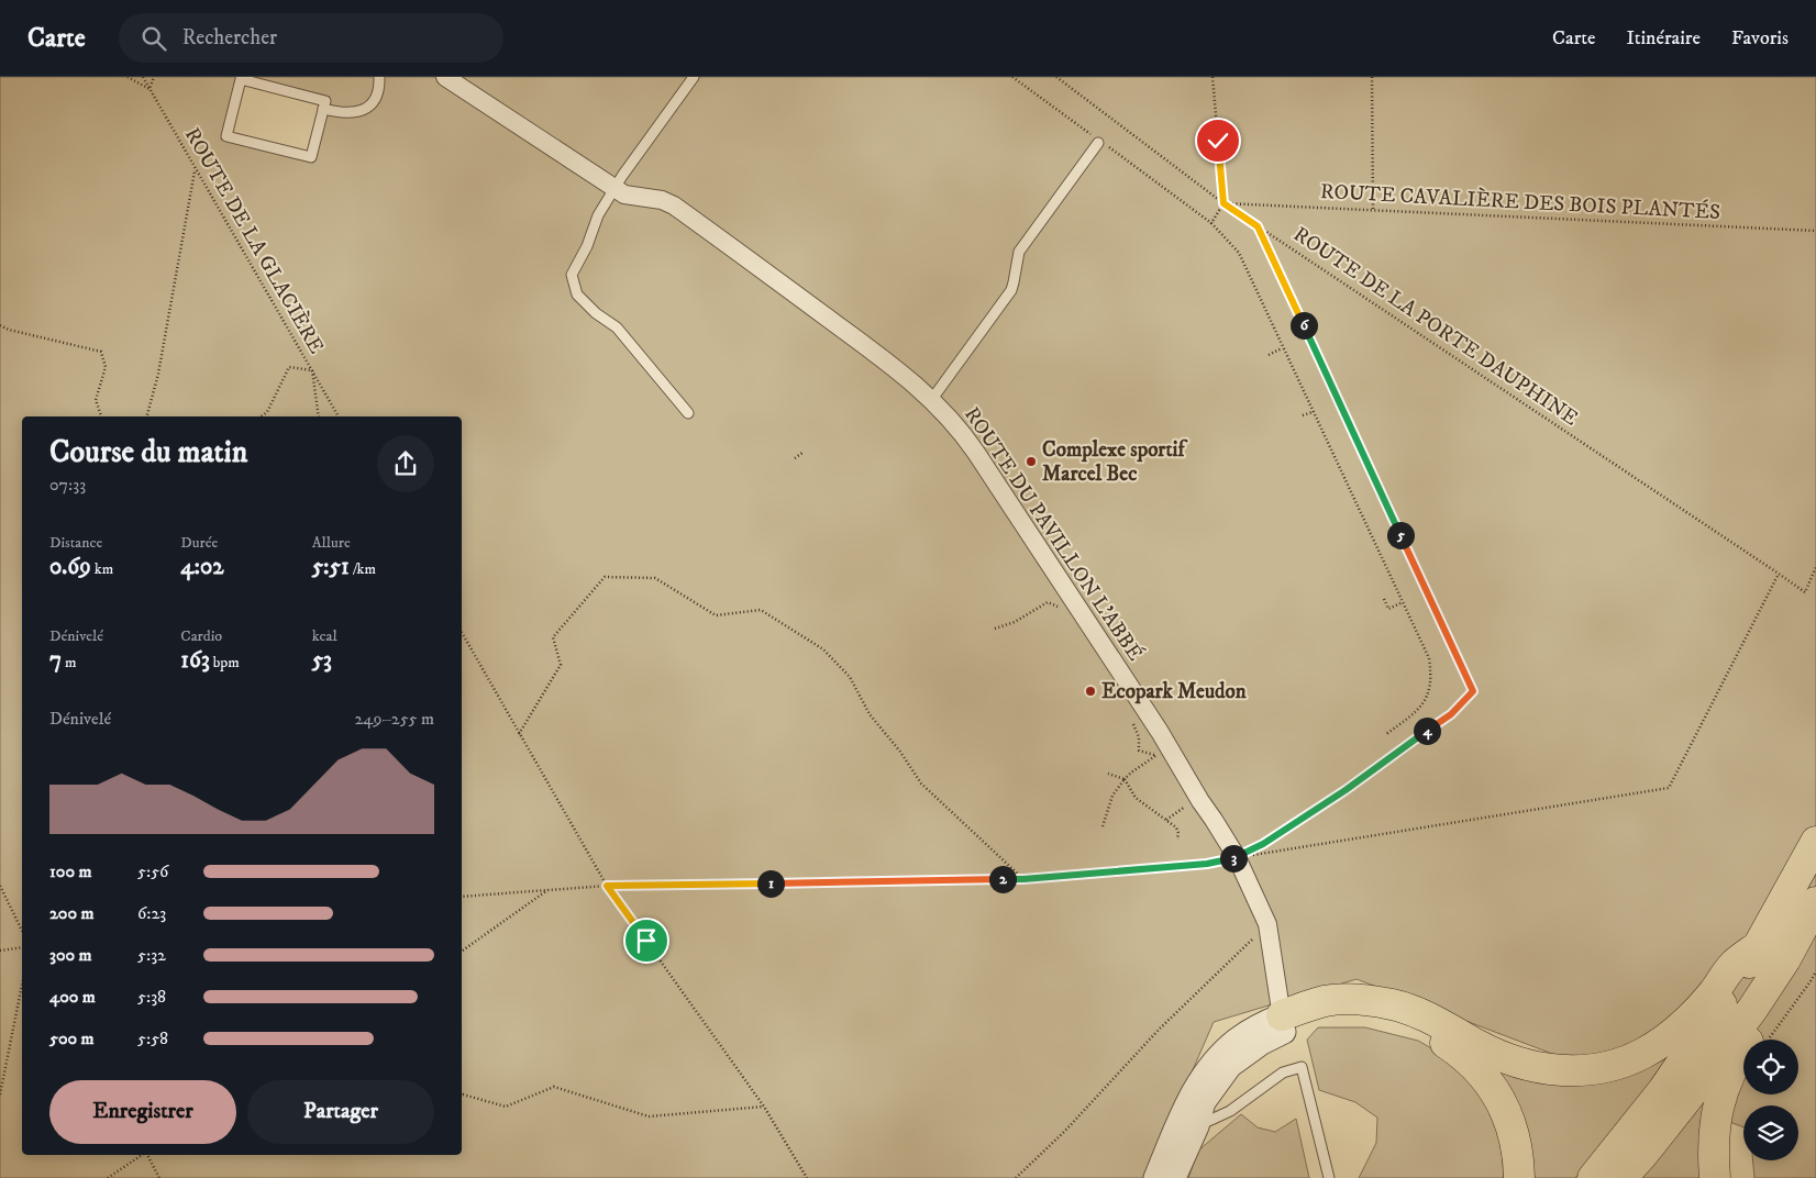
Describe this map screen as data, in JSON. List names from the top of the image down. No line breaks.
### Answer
{"streets":{"street":["ROUTE DU PAVILLON L'ABBÉ"],"path":["ROUTE CAVALIÈRE DES BOIS PLANTÉS","ROUTE DE LA GLACIÈRE","ROUTE DE LA PORTE DAUPHINE"]},"crossings":[["ROUTE CAVALIÈRE DES BOIS PLANTÉS","ROUTE DE LA PORTE DAUPHINE"]],"places":["Complexe sportif Marcel Bec","Ecopark Meudon"],"page":{"header":"Carte","search":"Rechercher","nav":["Carte","Itinéraire","Favoris"],"pins":["6","5","4","3","2","1"],"heading":["Course du matin","07:33"],"stats":[["Distance","0.69 km"],["Durée","4:02"],["Allure","5:51 /km"],["Dénivelé","7 m"],["Cardio","163 bpm"],["kcal","53"]],"chart":["Dénivelé","249–255 m"],"list":[{"name":"100 m","note":"5:56"},{"name":"200 m","note":"6:23"},{"name":"300 m","note":"5:32"},{"name":"400 m","note":"5:38"},{"name":"500 m","note":"5:58"}],"buttons":["Enregistrer","Partager"]}}
